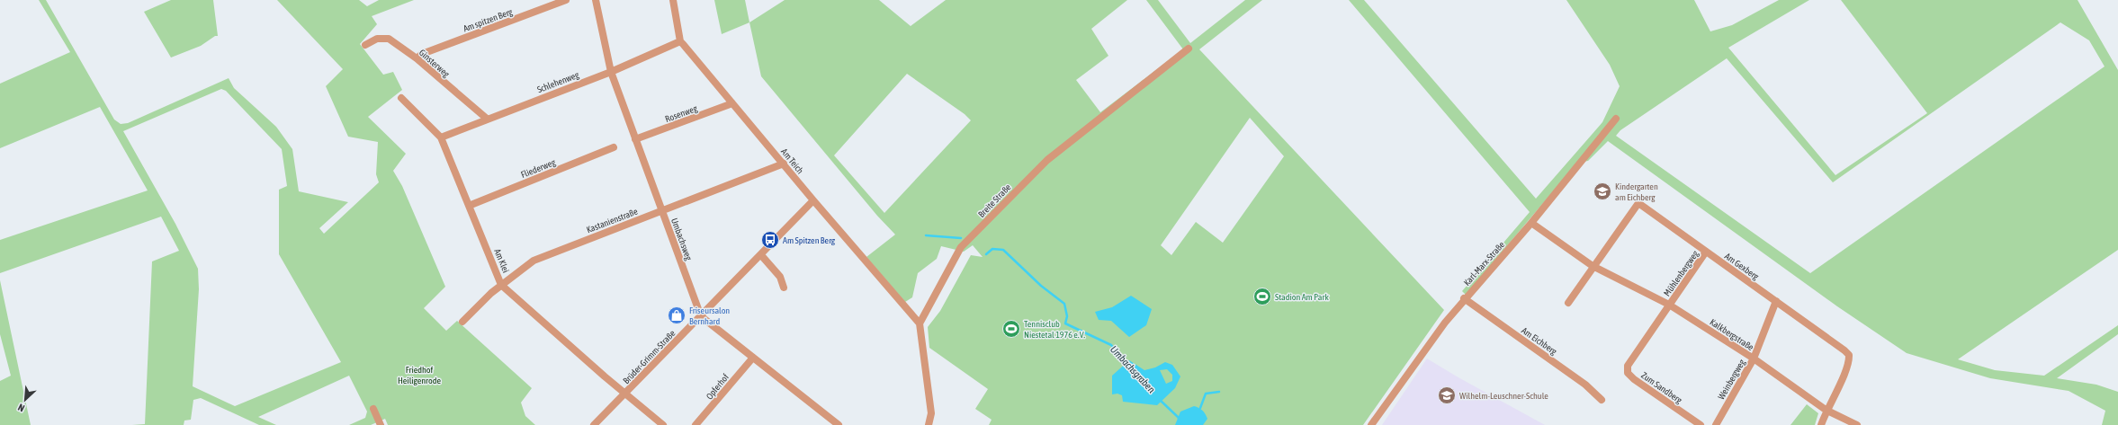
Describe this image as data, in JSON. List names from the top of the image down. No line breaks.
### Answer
{"streets":{"street":["Am spitzen Berg","Ginsterweg","Schlehenweg","Rosenweg","Am Teich","Fliederweg","Breite Straße","Kastanienstraße","Umbachsweg","Am Klei","Karl-Marx-Straße","Am Gexberg","Mühlenbergweg","Kalkbergstraße","Am Eichberg","Brüder-Grimm-Straße","Weinbergweg","Opferhof","Zum Sandberg"]},"crossings":[["Am spitzen Berg","Ginsterweg"],["Ginsterweg","Schlehenweg"],["Schlehenweg","Am Teich"],["Schlehenweg","Umbachsweg"],["Schlehenweg","Am Klei"],["Rosenweg","Am Teich"],["Rosenweg","Umbachsweg"],["Am Teich","Breite Straße"],["Am Teich","Kastanienstraße"],["Am Teich","Brüder-Grimm-Straße"],["Fliederweg","Am Klei"],["Kastanienstraße","Umbachsweg"],["Kastanienstraße","Am Klei"],["Umbachsweg","Brüder-Grimm-Straße"],["Am Klei","Brüder-Grimm-Straße"],["Karl-Marx-Straße","Kalkbergstraße"],["Karl-Marx-Straße","Am Eichberg"],["Am Gexberg","Mühlenbergweg"],["Am Gexberg","Kalkbergstraße"],["Am Gexberg","Weinbergweg"],["Mühlenbergweg","Kalkbergstraße"],["Mühlenbergweg","Zum Sandberg"],["Kalkbergstraße","Weinbergweg"],["Kalkbergstraße","Zum Sandberg"]],"water":["Umbachsgraben"],"parks":["Friedhof Heiligenrode"],"places":{"school or university":["Kindergarten am Eichberg","Wilhelm-Leuschner-Schule"],"bus stop":["Am Spitzen Berg"],"sports":["Stadion Am Park","Tennisclub Niestetal 1976 e.V."],"shop":["Friseursalon Bernhard"]},"north":"bottom left"}
